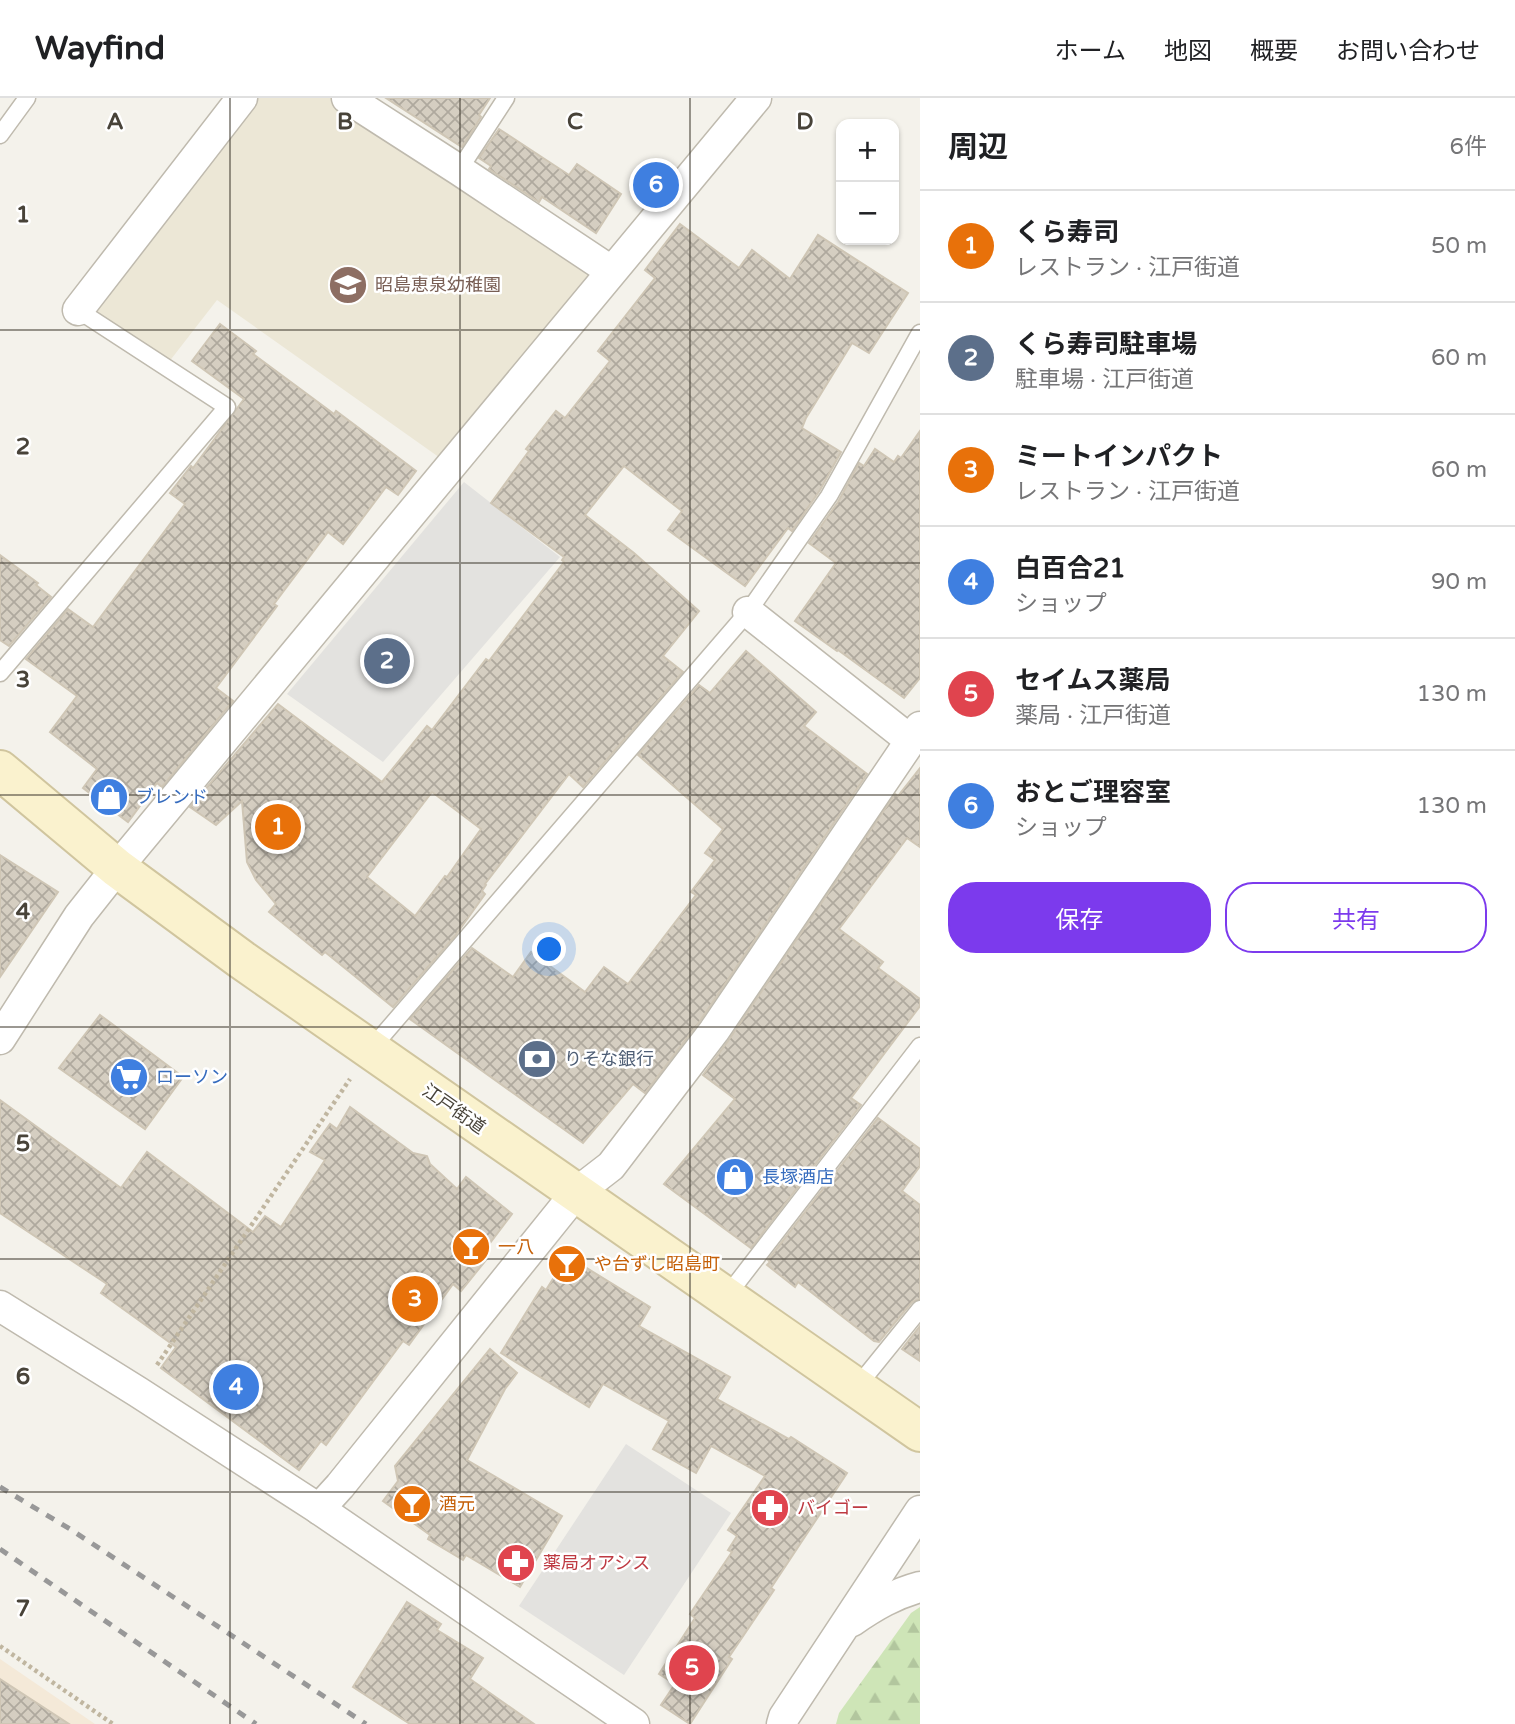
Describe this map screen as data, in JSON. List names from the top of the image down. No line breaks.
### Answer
{"streets":{"street":["江戸街道"]},"places":{"school or university":["昭島恵泉幼稚園"],"shop":["ブレンド","長塚酒店"],"bank":["りそな銀行"],"supermarket":["ローソン"],"bar":["一八","や台ずし昭島町","酒元"],"pharmacy":["バイゴー","薬局オアシス"]},"page":{"header":"Wayfind","nav":["ホーム","地図","概要","お問い合わせ"],"heading":["周辺","6件"],"map_buttons":["+","−"],"pins":["6","2","1","3","4","5"],"list":[{"mark":"1","name":"くら寿司","note":"レストラン · 江戸街道","value":"50 m"},{"mark":"2","name":"くら寿司駐車場","note":"駐車場 · 江戸街道","value":"60 m"},{"mark":"3","name":"ミートインパクト","note":"レストラン · 江戸街道","value":"60 m"},{"mark":"4","name":"白百合21","note":"ショップ","value":"90 m"},{"mark":"5","name":"セイムス薬局","note":"薬局 · 江戸街道","value":"130 m"},{"mark":"6","name":"おとご理容室","note":"ショップ","value":"130 m"}],"buttons":["保存","共有"]},"grid":{"columns":["A","B","C","D"],"rows":["1","2","3","4","5","6","7"]}}
